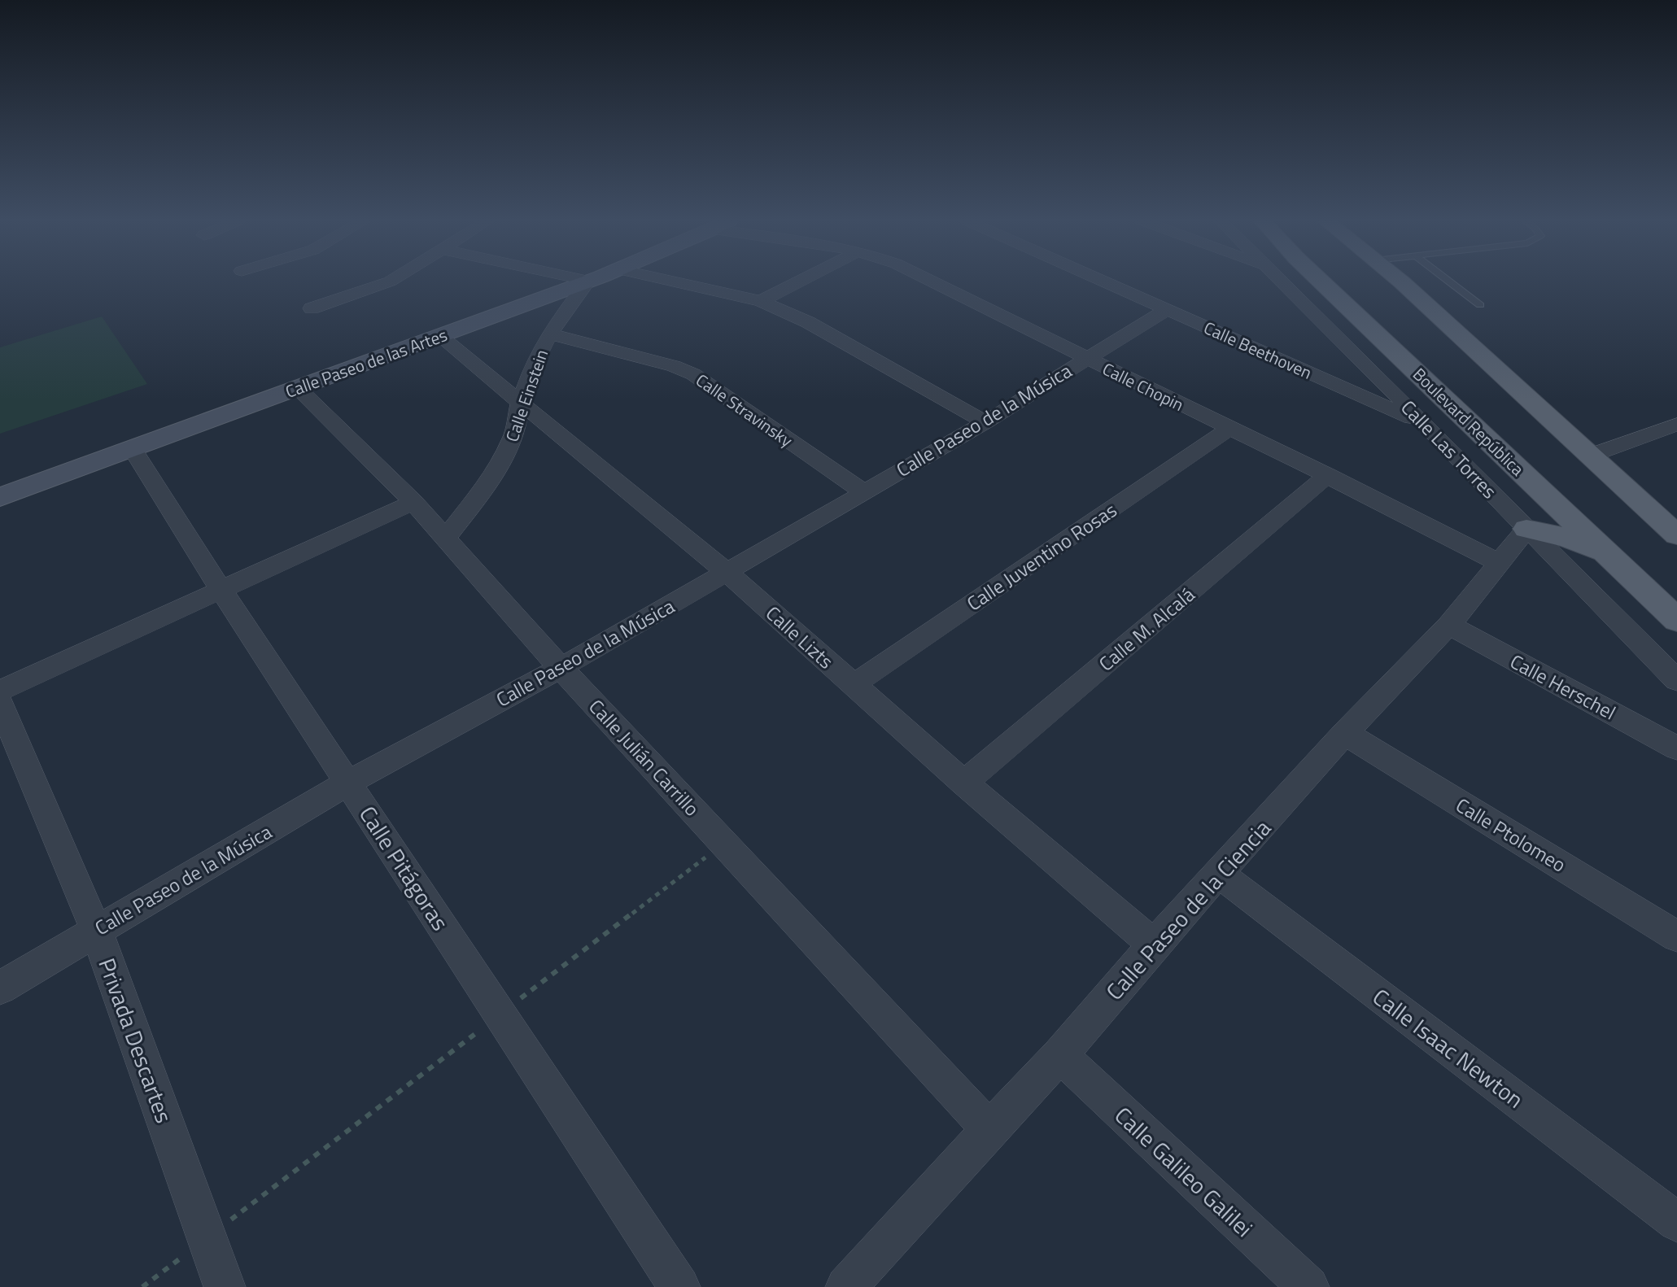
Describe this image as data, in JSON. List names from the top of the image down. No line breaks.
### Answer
{"streets":{"main road":["Boulevard República"],"street":["Calle Beethoven","Calle Paseo de las Artes","Calle Chopin","Calle Einstein","Calle Stravinsky","Calle Paseo de la Música","Calle Las Torres","Calle Juventino Rosas","Calle M. Alcalá","Calle Lizts","Calle Herschel","Calle Julián Carrillo","Calle Ptolomeo","Calle Pitágoras","Calle Paseo de la Ciencia","Privada Descartes","Calle Isaac Newton","Calle Galileo Galilei"]},"crossings":[["Calle Beethoven","Calle Paseo de la Música"],["Calle Beethoven","Calle Las Torres"],["Calle Paseo de las Artes","Calle Einstein"],["Calle Paseo de las Artes","Calle Lizts"],["Calle Paseo de las Artes","Calle Julián Carrillo"],["Calle Paseo de las Artes","Calle Pitágoras"],["Calle Chopin","Calle Paseo de la Música"],["Calle Chopin","Calle Juventino Rosas"],["Calle Chopin","Calle M. Alcalá"],["Calle Chopin","Calle Paseo de la Ciencia"],["Calle Einstein","Calle Stravinsky"],["Calle Einstein","Calle Lizts"],["Calle Einstein","Calle Julián Carrillo"],["Calle Stravinsky","Calle Paseo de la Música"],["Calle Paseo de la Música","Calle Lizts"],["Calle Paseo de la Música","Calle Julián Carrillo"],["Calle Paseo de la Música","Calle Pitágoras"],["Calle Paseo de la Música","Privada Descartes"],["Calle Las Torres","Calle Paseo de la Ciencia"],["Calle Juventino Rosas","Calle Lizts"],["Calle M. Alcalá","Calle Lizts"],["Calle Lizts","Calle Paseo de la Ciencia"],["Calle Herschel","Calle Paseo de la Ciencia"],["Calle Julián Carrillo","Calle Paseo de la Ciencia"],["Calle Ptolomeo","Calle Paseo de la Ciencia"],["Calle Paseo de la Ciencia","Calle Isaac Newton"],["Calle Paseo de la Ciencia","Calle Galileo Galilei"]]}
